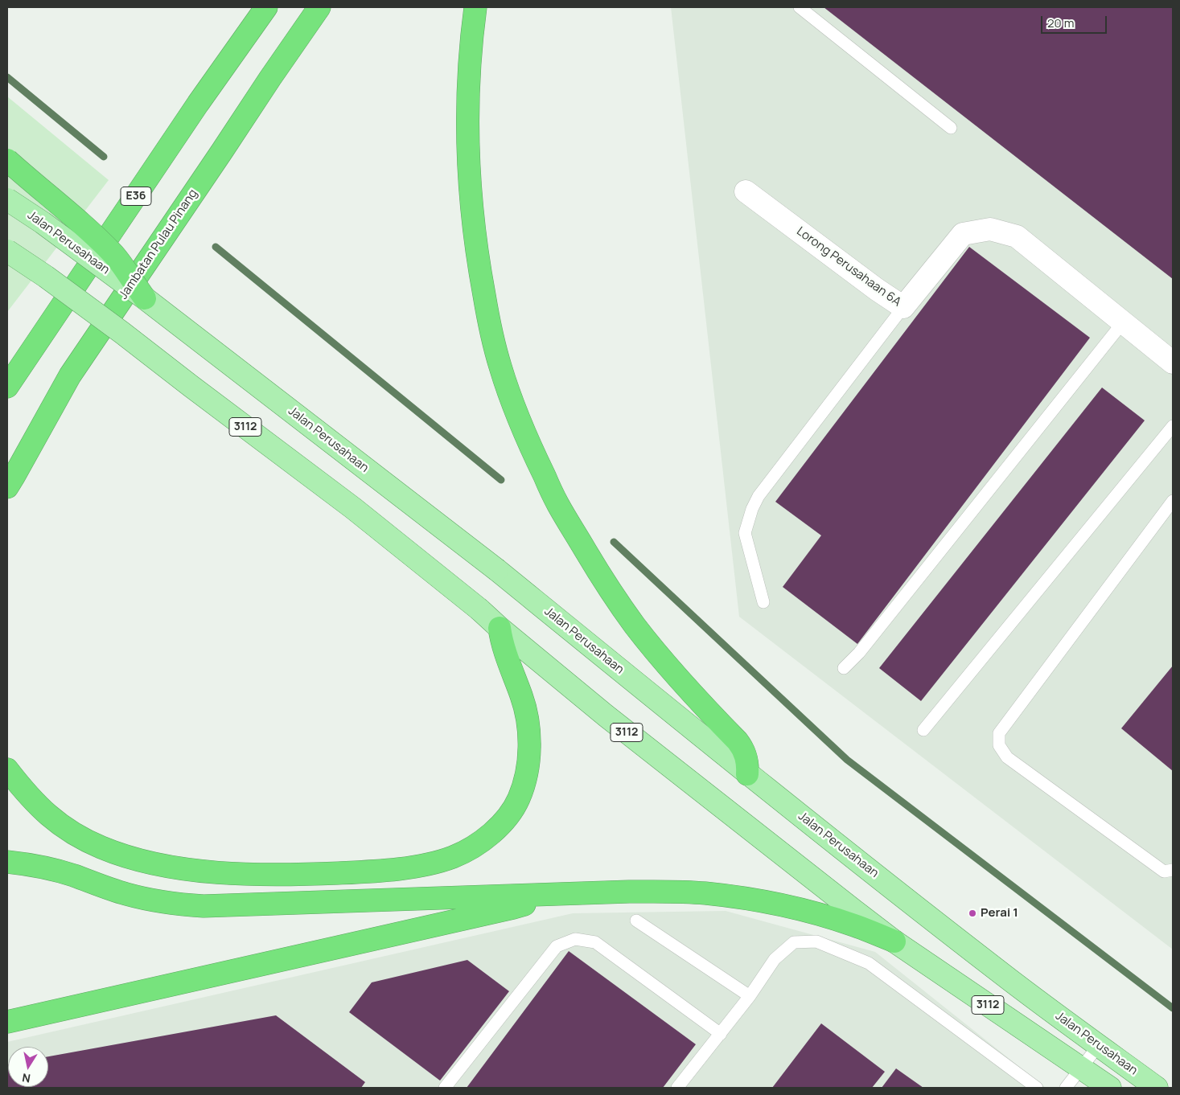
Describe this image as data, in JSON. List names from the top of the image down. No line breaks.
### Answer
{"streets":{"highway":["E36","Jambatan Pulau Pinang"],"main road":["Jalan Perusahaan","3112"],"street":["Lorong Perusahaan 6A"]},"places":["Perai 1"],"scale_bar":"20 m","north":"bottom"}
